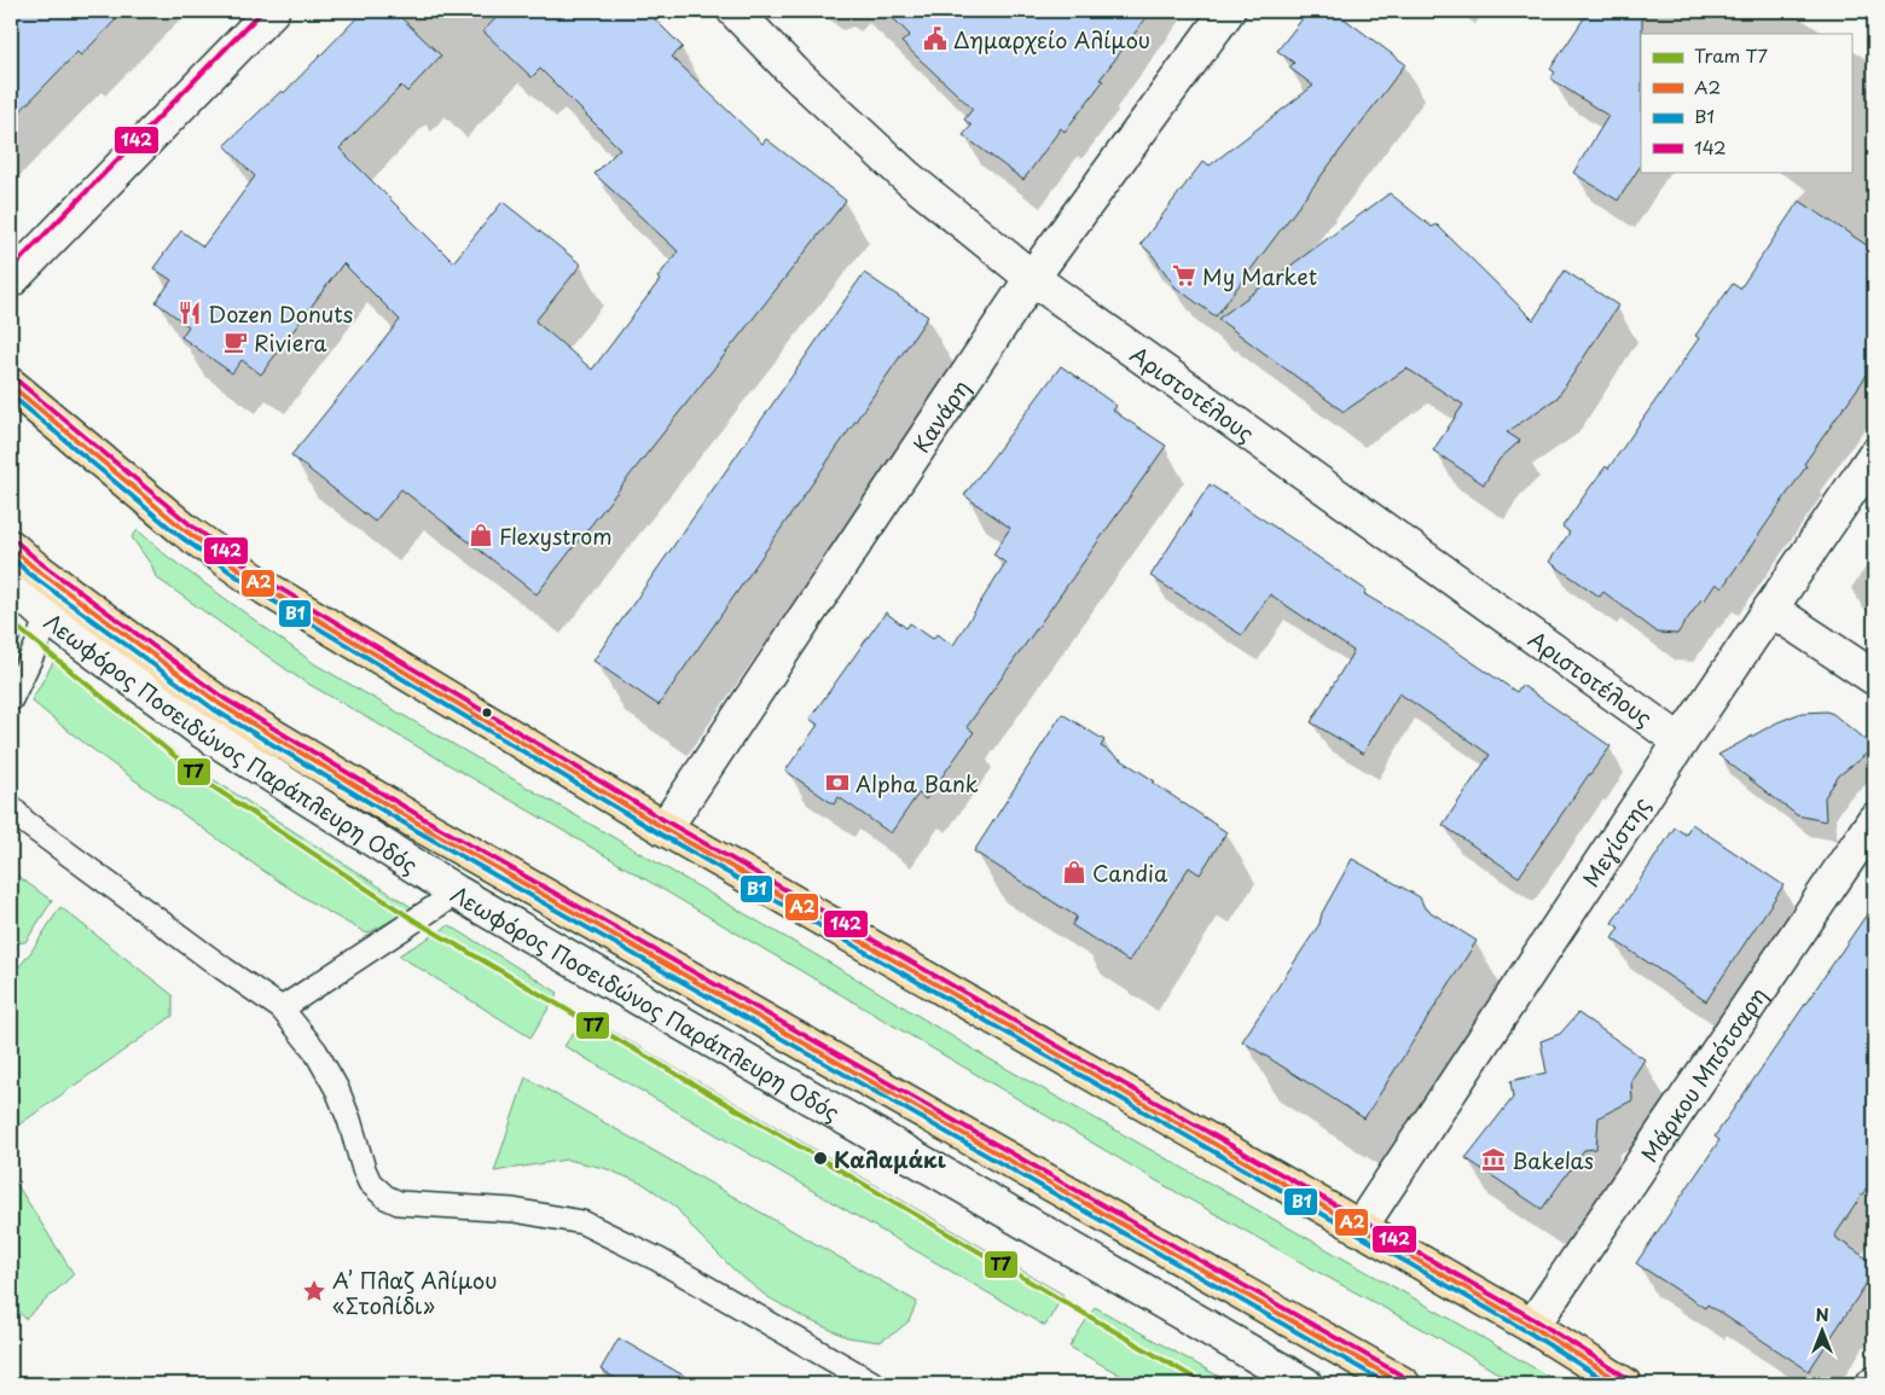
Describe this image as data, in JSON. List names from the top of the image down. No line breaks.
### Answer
{"streets":{"street":["Αριστοτέλους","Κανάρη","Λεωφόρος Ποσειδώνος Παράπλευρη Οδός","Μεγίστης","Μάρκου Μπότσαρη"]},"crossings":[["Αριστοτέλους","Κανάρη"],["Αριστοτέλους","Μεγίστης"]],"places":{"public building":["Δημαρχείο Αλίμου"],"supermarket":["My Market"],"restaurant":["Dozen Donuts"],"cafe":["Riviera"],"shop":["Flexystrom","Candia"],"bank":["Alpha Bank"],"other":["Καλαμάκι"],"museum":["Bakelas"],"place":["Α’ Πλαζ Αλίμου «Στολίδι»"]},"lines":["transit line 142","transit line Α2","transit line Β1","tram line Τ7"],"legend":["Tram Τ7","Α2","Β1","142"],"north":"top"}
